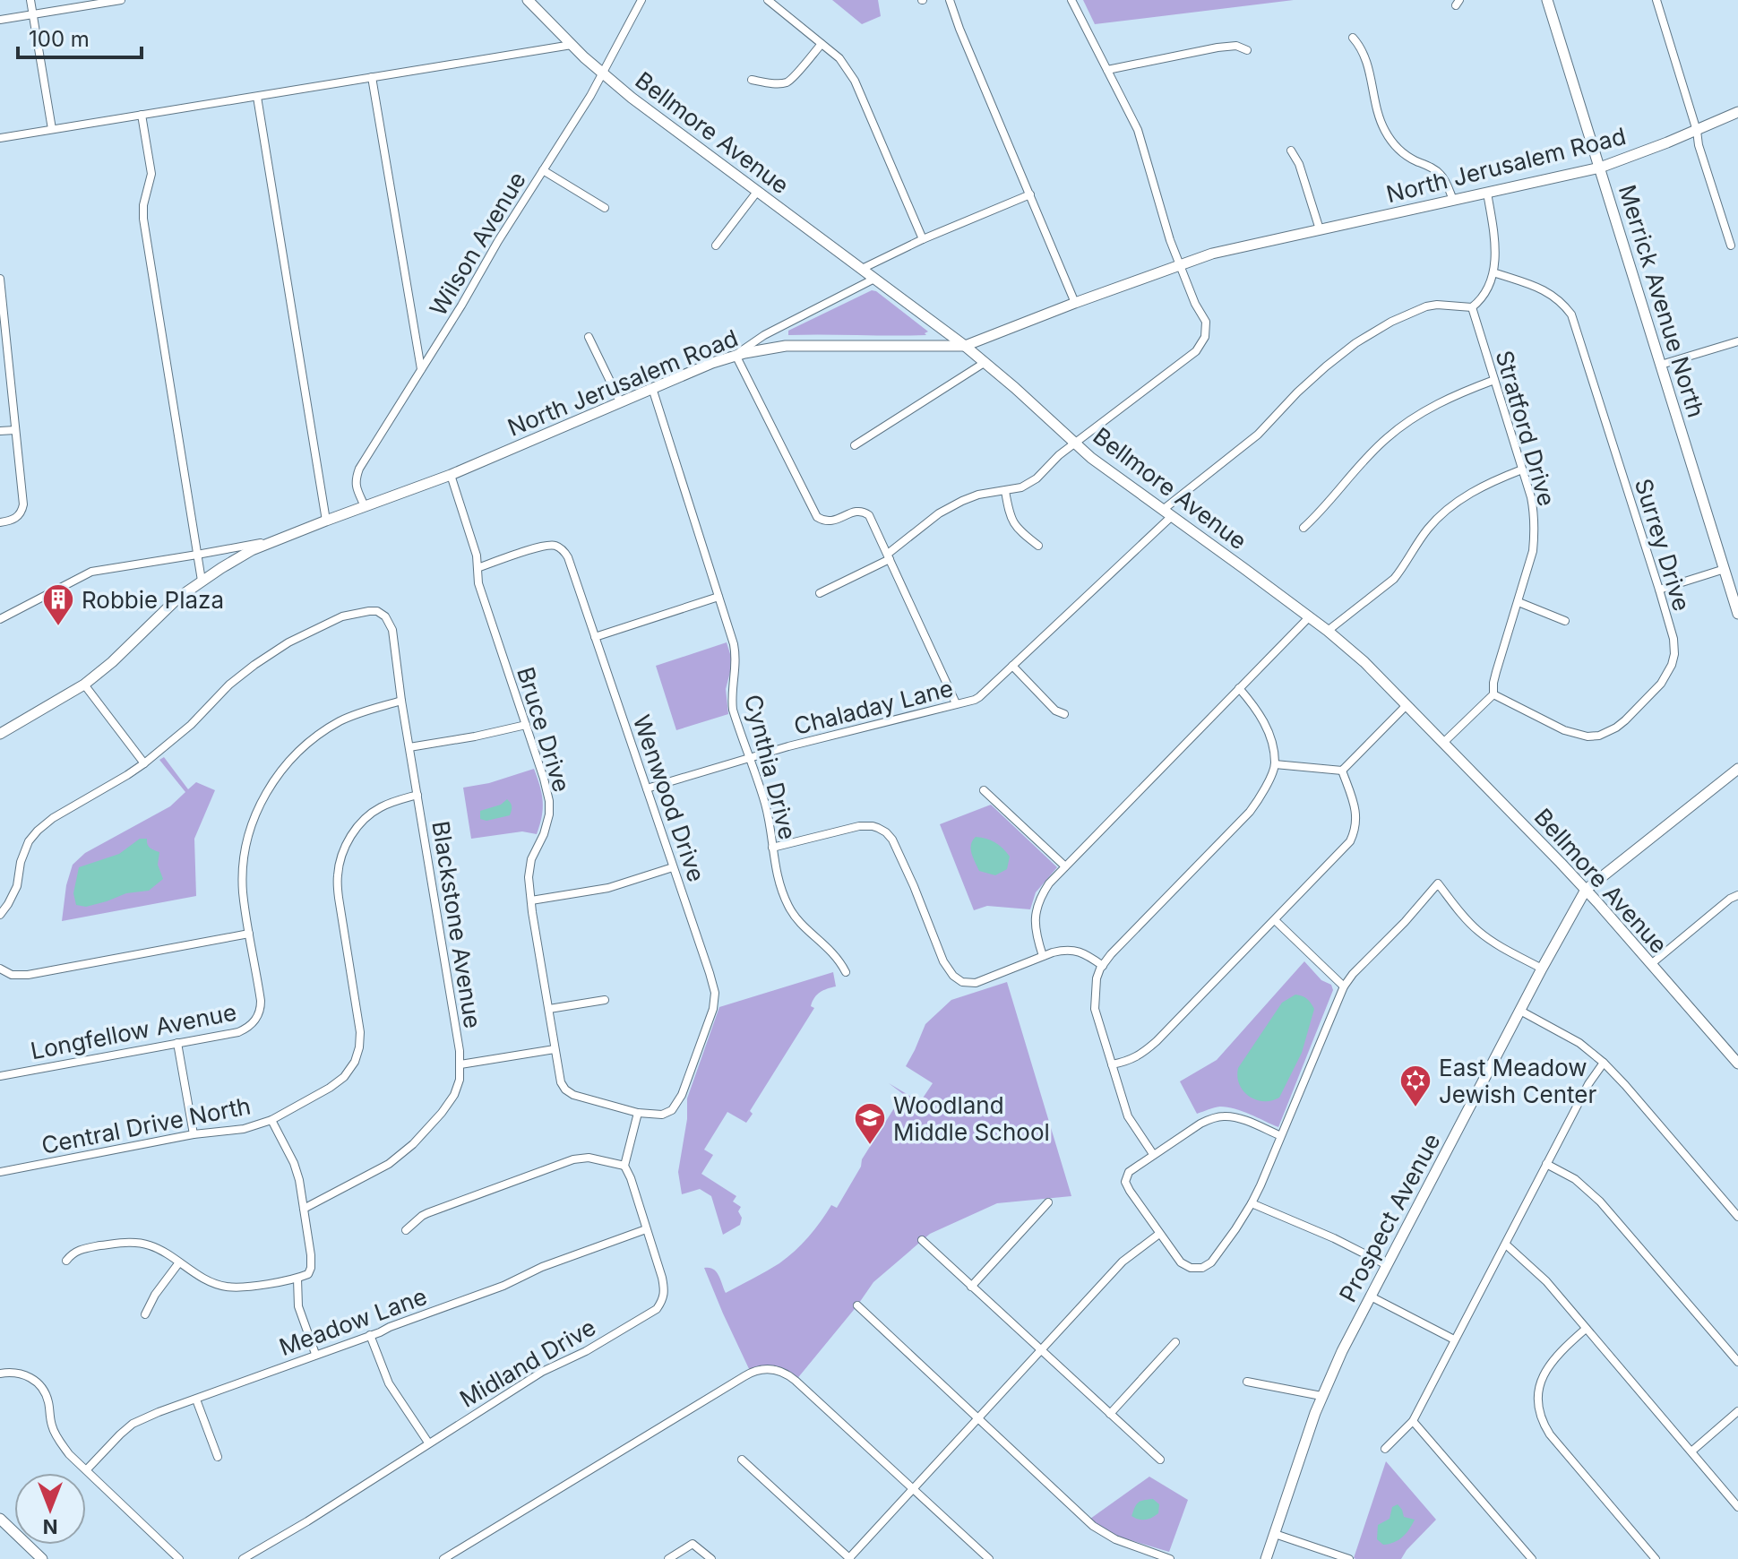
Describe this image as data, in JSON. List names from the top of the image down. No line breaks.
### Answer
{"streets":{"main road":["Bellmore Avenue","North Jerusalem Road","Merrick Avenue North","Prospect Avenue"],"street":["Wilson Avenue","Stratford Drive","Surrey Drive","Chaladay Lane","Bruce Drive","Cynthia Drive","Wenwood Drive","Blackstone Avenue","Longfellow Avenue","Central Drive North","Meadow Lane","Midland Drive"]},"crossings":[["Bellmore Avenue","North Jerusalem Road"],["Bellmore Avenue","Wilson Avenue"],["Bellmore Avenue","Chaladay Lane"],["Bellmore Avenue","Prospect Avenue"],["North Jerusalem Road","Wilson Avenue"],["North Jerusalem Road","Merrick Avenue North"],["North Jerusalem Road","Bruce Drive"],["North Jerusalem Road","Cynthia Drive"],["Stratford Drive","Surrey Drive"],["Stratford Drive","Chaladay Lane"],["Chaladay Lane","Cynthia Drive"],["Chaladay Lane","Wenwood Drive"],["Bruce Drive","Wenwood Drive"],["Blackstone Avenue","Longfellow Avenue"],["Blackstone Avenue","Central Drive North"],["Meadow Lane","Midland Drive"]],"places":{"building":["Robbie Plaza"],"synagogue":["East Meadow Jewish Center"],"school or university":["Woodland Middle School"]},"scale_bar":"100 m","north":"bottom"}
